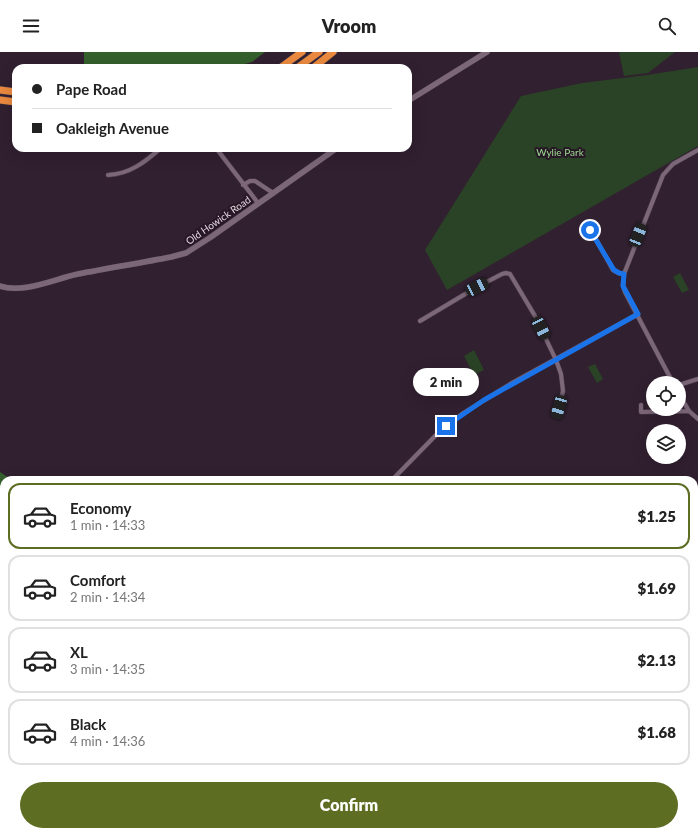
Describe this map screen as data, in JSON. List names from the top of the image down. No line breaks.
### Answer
{"streets":{"main road":["Old Howick Road"]},"parks":["Wylie Park"],"page":{"header":"Vroom","banner":["Pape Road","Oakleigh Avenue"],"bubble":"2 min","list":[{"name":"Economy","note":"1 min · 14:33","value":"$1.25"},{"name":"Comfort","note":"2 min · 14:34","value":"$1.69"},{"name":"XL","note":"3 min · 14:35","value":"$2.13"},{"name":"Black","note":"4 min · 14:36","value":"$1.68"}],"buttons":"Confirm"}}
